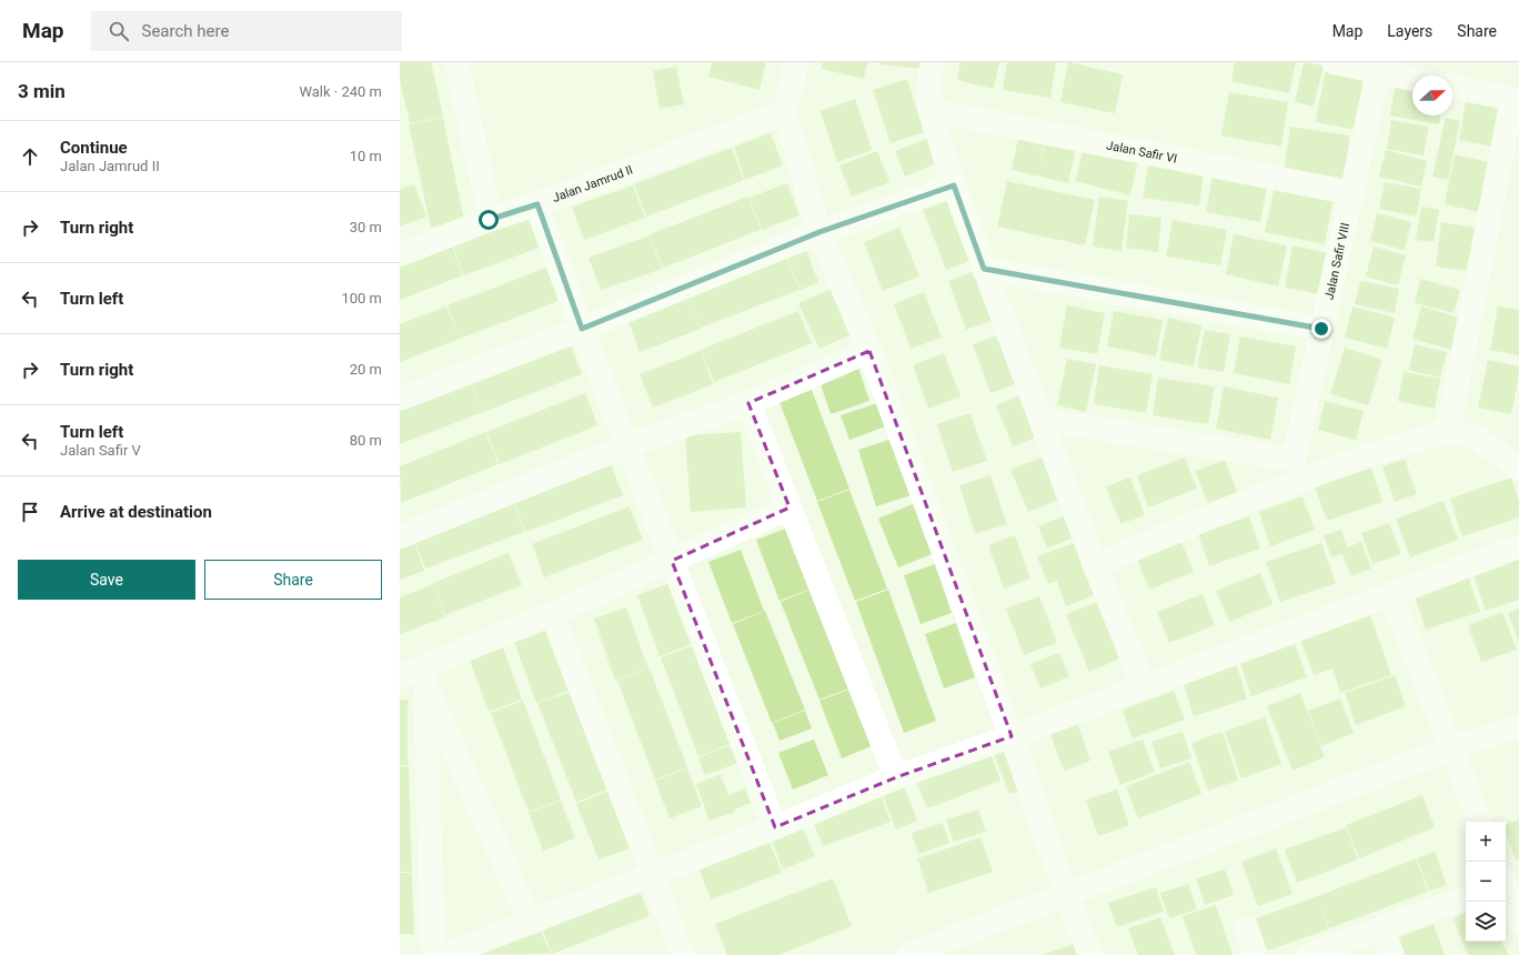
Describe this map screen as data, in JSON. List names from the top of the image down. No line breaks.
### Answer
{"streets":{"street":["Jalan Safir VI","Jalan Jamrud II","Jalan Safir VIII"]},"crossings":[["Jalan Safir VI","Jalan Safir VIII"]],"north":"right","page":{"header":"Map","search":"Search here","nav":["Map","Layers","Share"],"heading":["3 min","Walk · 240 m"],"list":[["Continue","Jalan Jamrud II","10 m"],["Turn right","30 m"],["Turn left","100 m"],["Turn right","20 m"],["Turn left","Jalan Safir V","80 m"],"Arrive at destination"],"buttons":["Save","Share"],"map_buttons":["+","−"]}}
